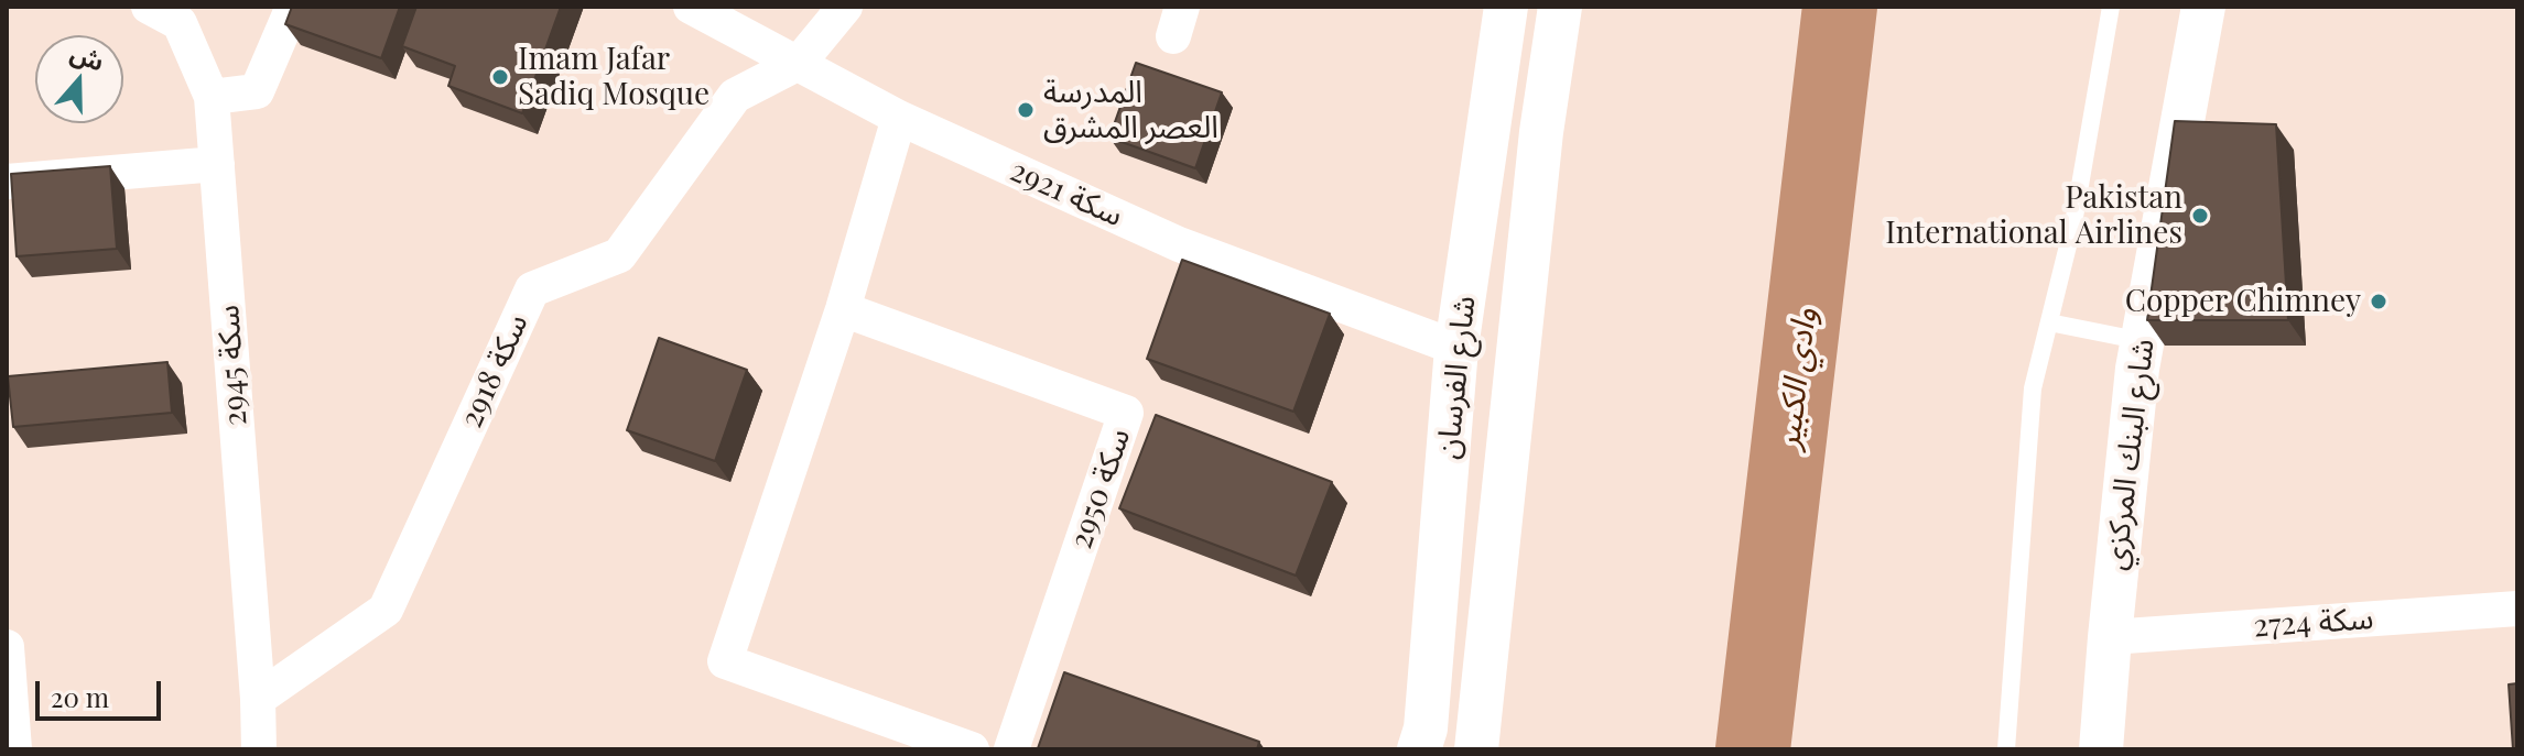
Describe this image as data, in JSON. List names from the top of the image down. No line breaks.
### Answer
{"streets":{"street":["سكة 2921","سكة 2945","سكة 2918","شارع الفرسان","شارع البنك المركزي","سكة 2950","سكة 2724"]},"crossings":[["سكة 2921","سكة 2918"],["سكة 2921","شارع الفرسان"],["سكة 2945","سكة 2918"],["شارع البنك المركزي","سكة 2724"]],"water":["وادي الكبير"],"places":["Imam Jafar Sadiq Mosque","المدرسة العصر المشرق","Pakistan International Airlines","Copper Chimney"],"scale_bar":"20 m","north":"top"}
